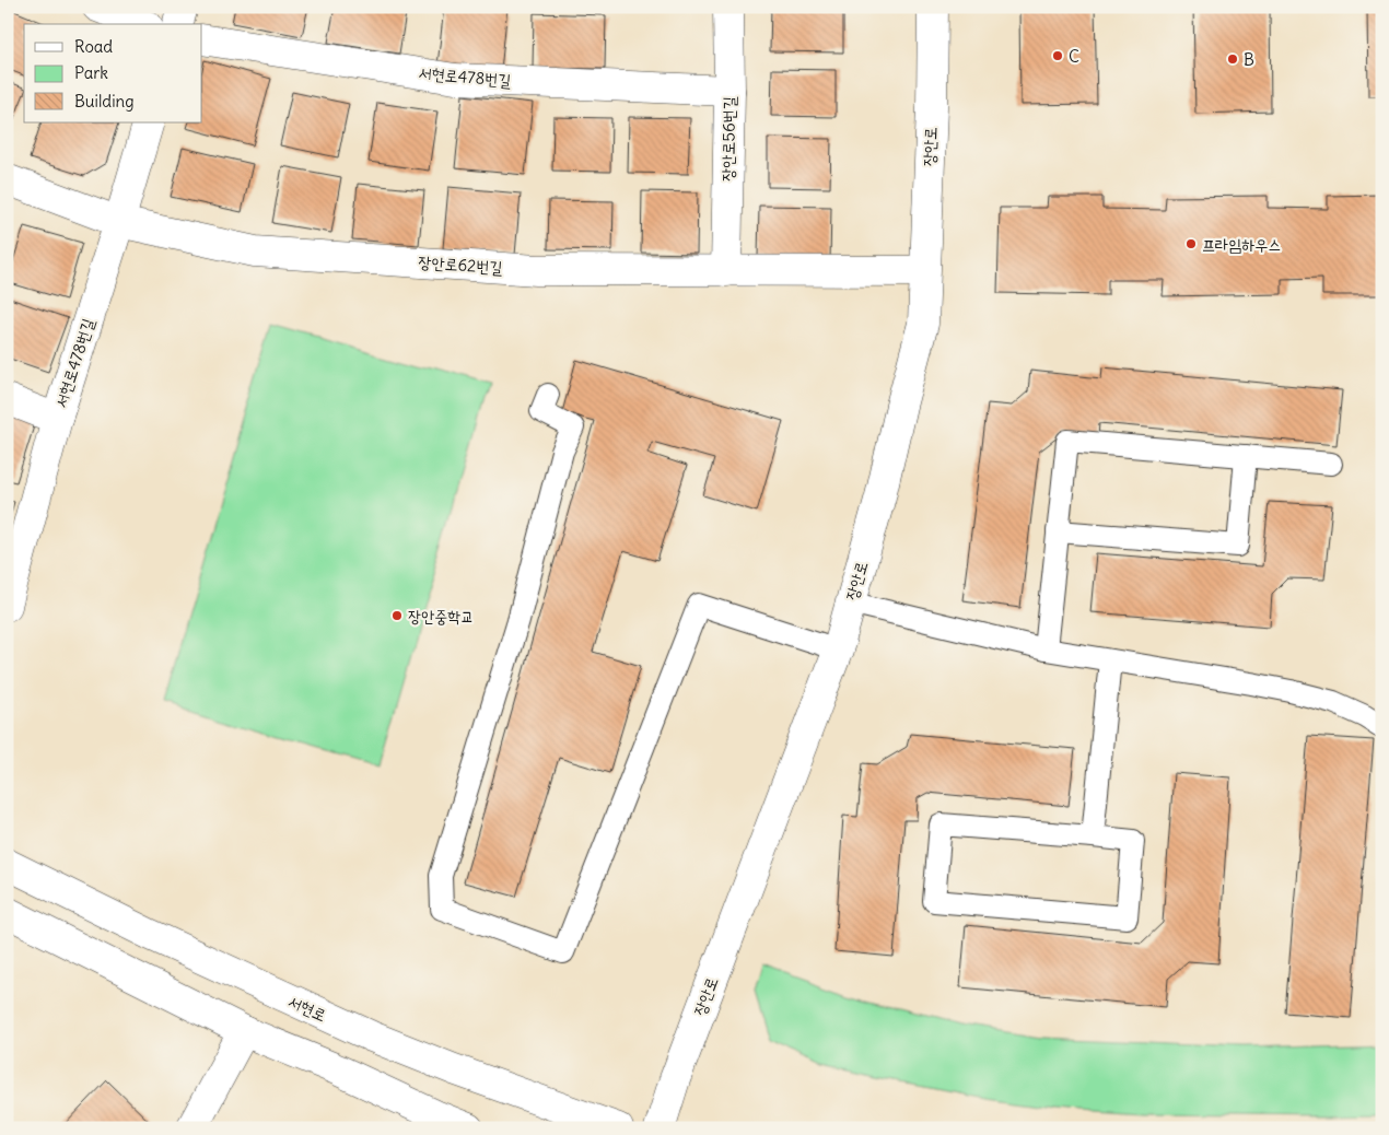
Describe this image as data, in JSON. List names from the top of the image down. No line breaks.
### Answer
{"streets":{"street":["서현로478번길","장안로56번길","장안로","장안로62번길","서현로"]},"crossings":[["서현로478번길","장안로56번길"],["서현로478번길","장안로62번길"],["장안로56번길","장안로62번길"],["장안로","장안로62번길"]],"places":["C","B","프라임하우스","장안중학교"],"legend":["Road","Park","Building"]}
